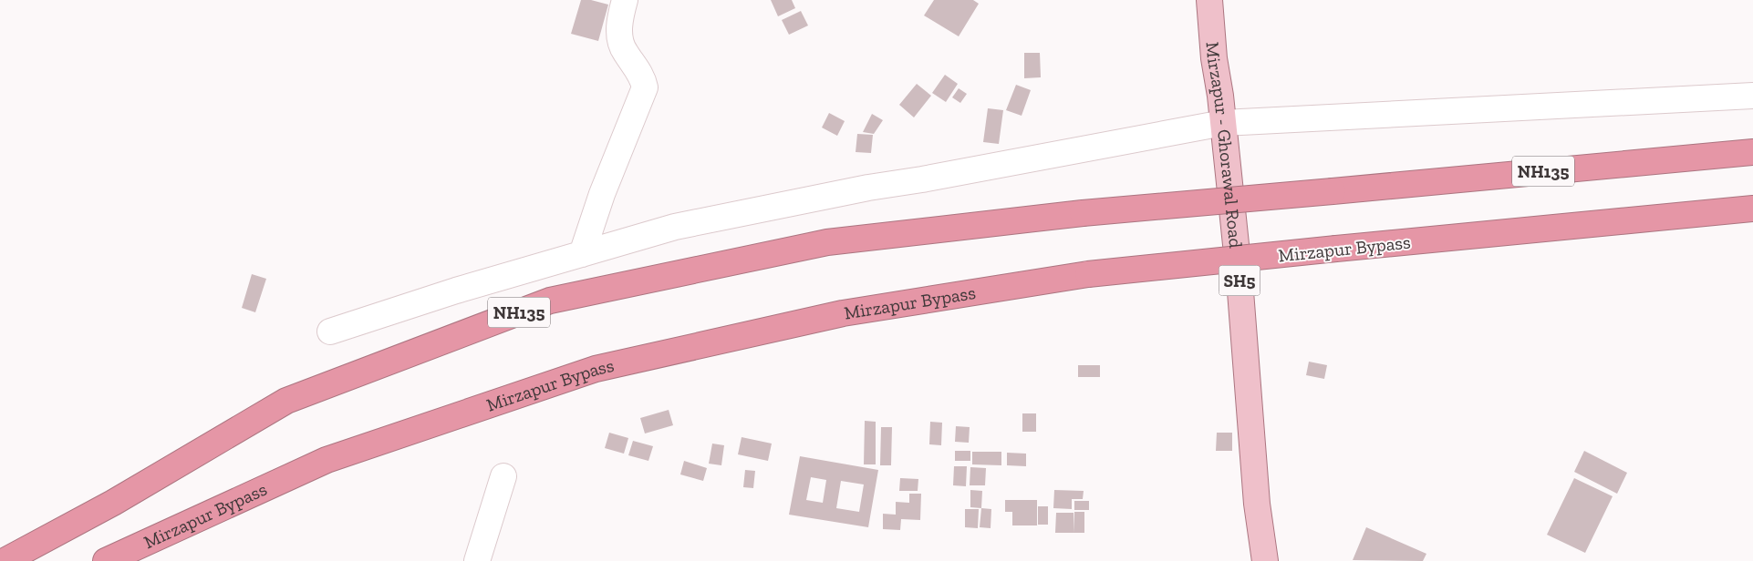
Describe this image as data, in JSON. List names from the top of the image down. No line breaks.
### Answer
{"streets":{"highway":["NH135","Mirzapur Bypass"],"main road":["Mirzapur - Ghorawal Road","SH5"]}}
